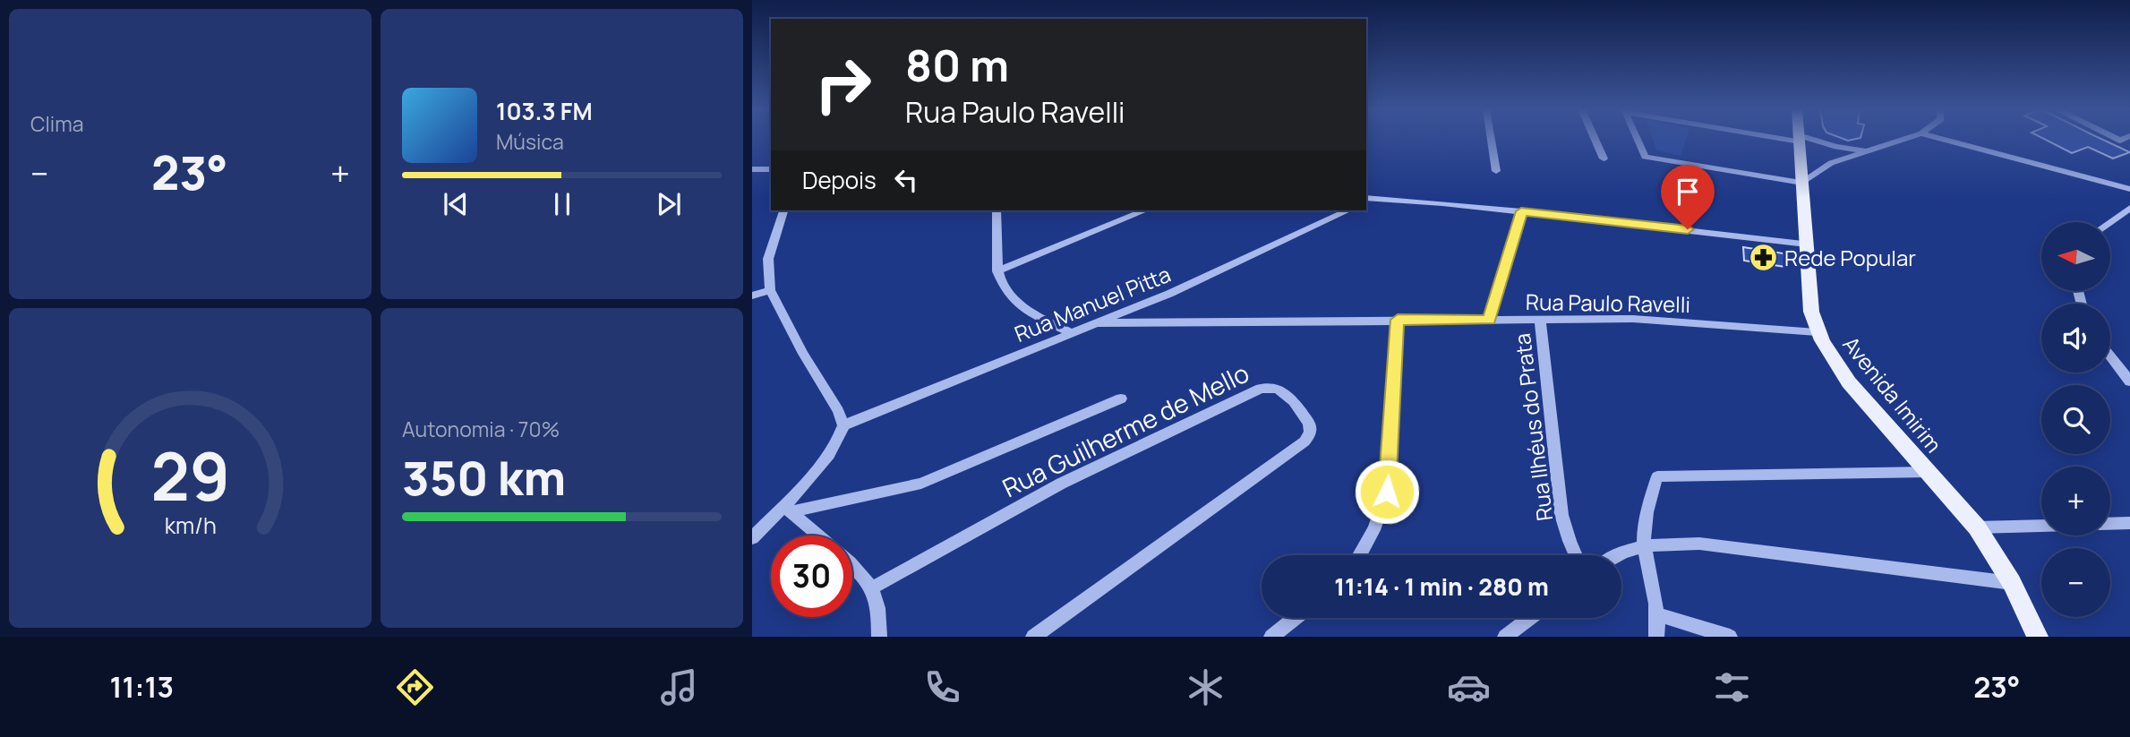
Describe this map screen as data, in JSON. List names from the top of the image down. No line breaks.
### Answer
{"streets":{"main road":["Avenida Imirim"],"street":["Rua Paulo Ravelli","Rua Manuel Pitta","Rua Ilhéus do Prata","Rua Guilherme de Mello"]},"crossings":[["Rua Paulo Ravelli","Rua Manuel Pitta"],["Rua Paulo Ravelli","Avenida Imirim"],["Rua Paulo Ravelli","Rua Ilhéus do Prata"]],"places":{"pharmacy":["Rede Popular"]},"north":"left","page":{"tile":["Clima",["Autonomia · 70%","350 km"]],"turn":["80 m","Rua Paulo Ravelli"],"song":["103.3 FM","Música"],"heat":["−","23°","+"],"then":"Depois","map_buttons":["+","−"],"limit":"30","trip":"11:14 · 1 min · 280 m","tabs":["11:13","23°"],"gauge":["29","km/h"]}}
